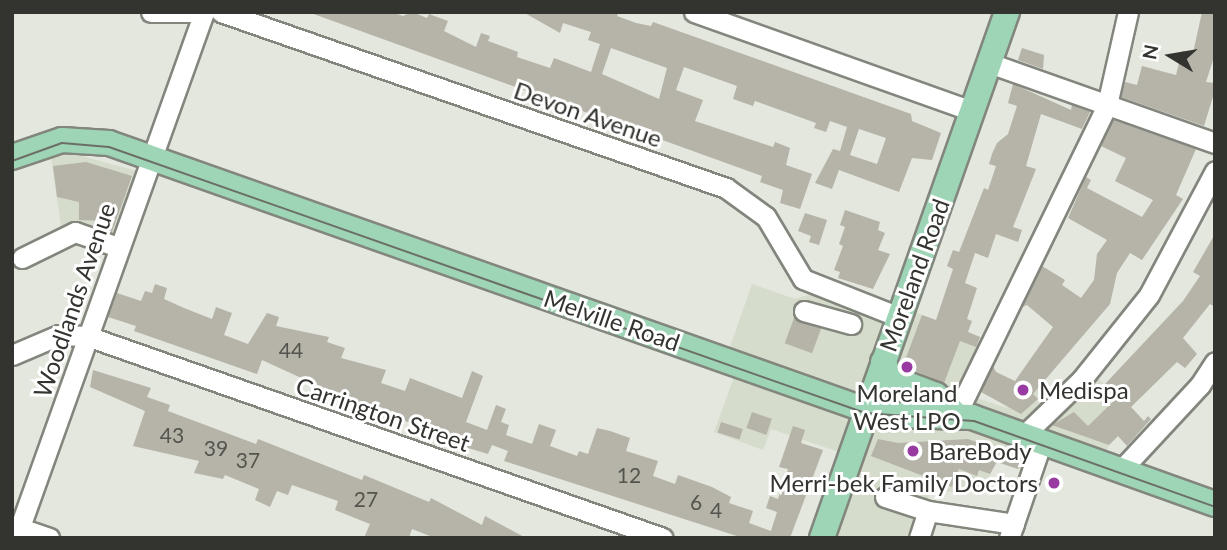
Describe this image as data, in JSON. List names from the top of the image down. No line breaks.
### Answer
{"streets":{"main road":["Moreland Road","Melville Road"],"street":["Devon Avenue","Woodlands Avenue","Carrington Street"]},"crossings":[["Devon Avenue","Moreland Road"],["Moreland Road","Melville Road"],["Woodlands Avenue","Melville Road"],["Woodlands Avenue","Carrington Street"]],"places":["Moreland West LPO","Medispa","BareBody","Merri-bek Family Doctors"],"house_numbers":["44","43","39","37","12","27","6","4"],"north":"left"}
